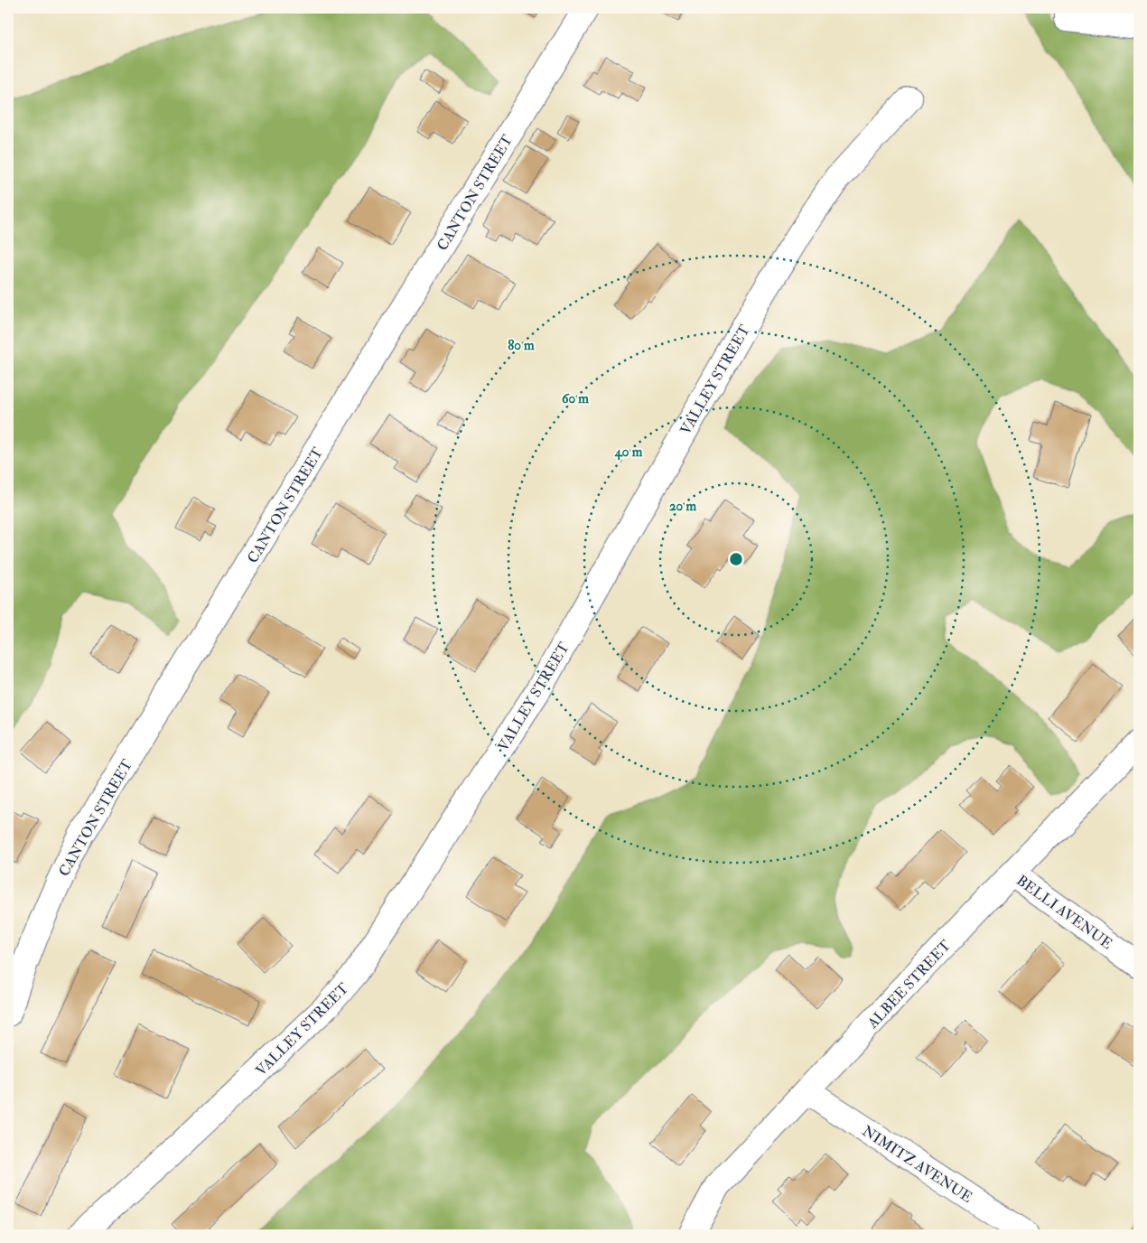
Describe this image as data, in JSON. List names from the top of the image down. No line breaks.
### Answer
{"streets":{"street":["CANTON STREET","VALLEY STREET","BELLI AVENUE","ALBEE STREET","NIMITZ AVENUE"]},"crossings":[["BELLI AVENUE","ALBEE STREET"],["ALBEE STREET","NIMITZ AVENUE"]],"rings":["80 m","60 m","40 m","20 m"]}
